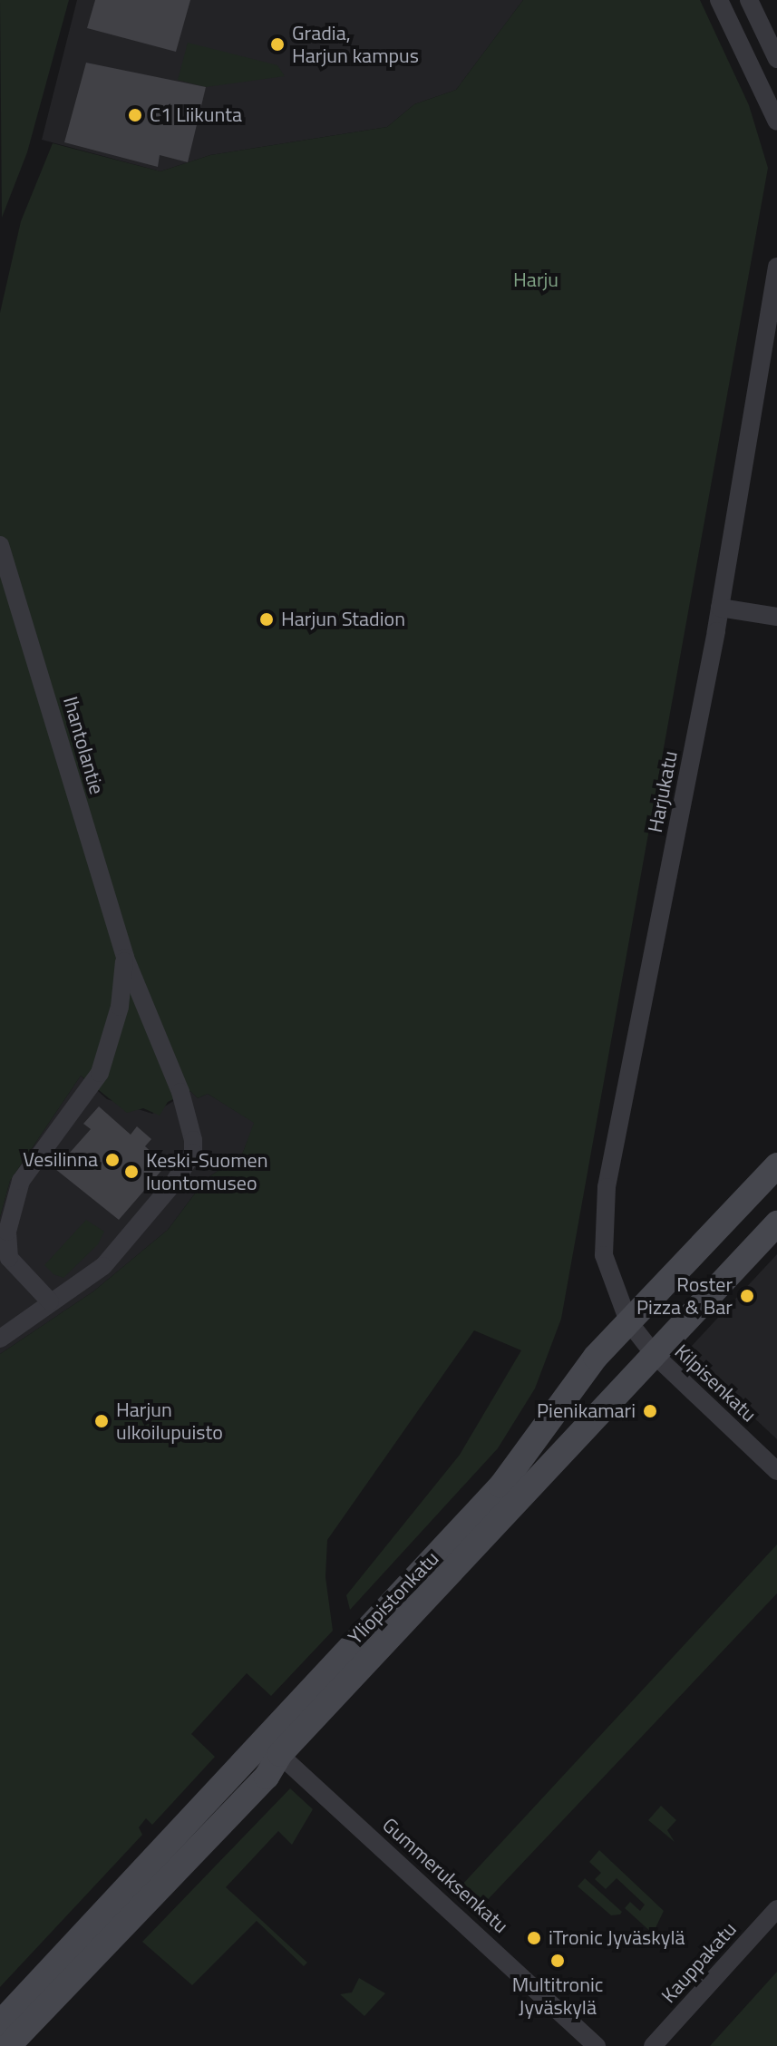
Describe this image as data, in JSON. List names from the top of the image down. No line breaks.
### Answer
{"streets":{"main road":["Yliopistonkatu"],"street":["Ihantolantie","Harjukatu","Kilpisenkatu","Gummeruksenkatu","Kauppakatu"]},"crossings":[["Harjukatu","Kilpisenkatu"],["Harjukatu","Yliopistonkatu"],["Kilpisenkatu","Yliopistonkatu"],["Yliopistonkatu","Gummeruksenkatu"]],"parks":["Harju"],"places":["Gradia, Harjun kampus","C1 Liikunta","Harjun Stadion","Vesilinna","Keski-Suomen luontomuseo","Roster Pizza & Bar","Pienikamari","Harjun ulkoilupuisto","iTronic Jyväskylä","Multitronic Jyväskylä"]}
